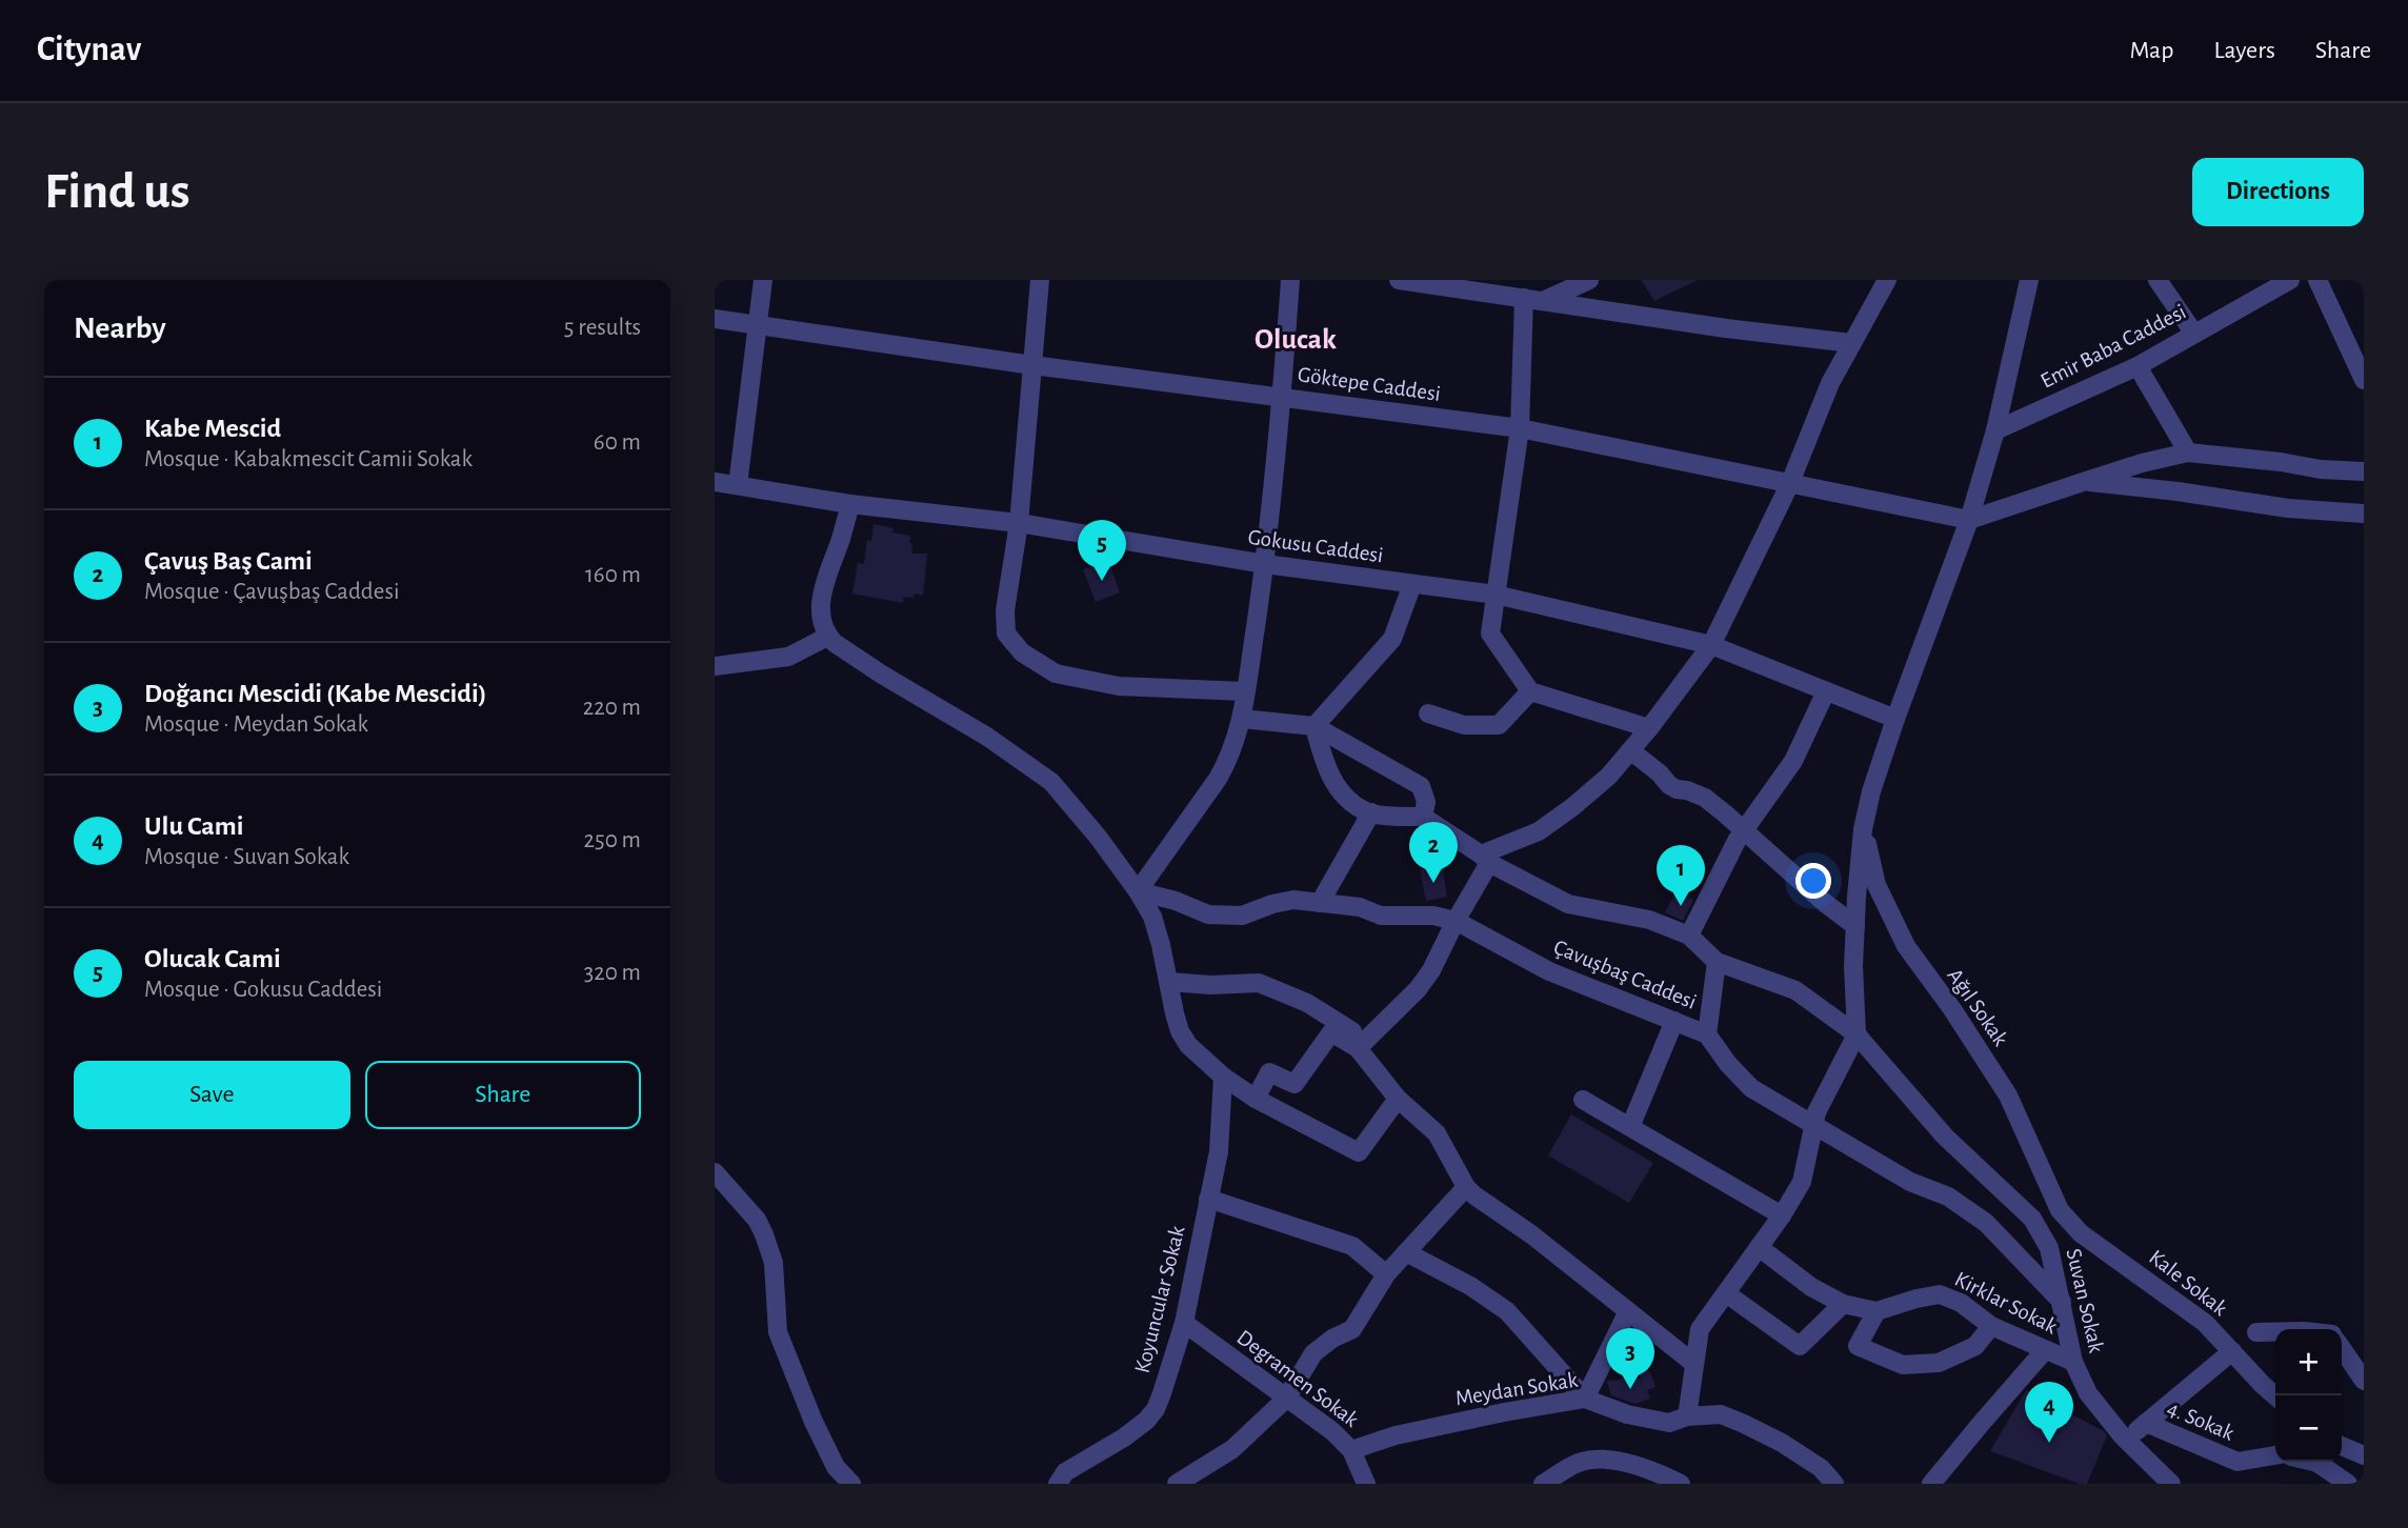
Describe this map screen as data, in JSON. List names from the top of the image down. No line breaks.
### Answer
{"streets":{"street":["Emir Baba Caddesi","Göktepe Caddesi","Gokusu Caddesi","Çavuşbaş Caddesi","Ağıl Sokak","Kale Sokak","Koyuncular Sokak","Suvan Sokak","Kirklar Sokak","Degramen Sokak","Meydan Sokak","4. Sokak"]},"crossings":[["Çavuşbaş Caddesi","Suvan Sokak"],["Ağıl Sokak","Kale Sokak"],["Koyuncular Sokak","Degramen Sokak"],["Suvan Sokak","Kirklar Sokak"],["Degramen Sokak","Meydan Sokak"]],"districts":["Olucak"],"page":{"header":"Citynav","nav":["Map","Layers","Share"],"buttons":["Directions",["Save","Share"]],"title":"Find us","heading":["Nearby","5 results"],"list":[{"mark":"1","name":"Kabe Mescid","note":"Mosque · Kabakmescit Camii Sokak","value":"60 m"},{"mark":"2","name":"Çavuş Baş Cami","note":"Mosque · Çavuşbaş Caddesi","value":"160 m"},{"mark":"3","name":"Doğancı Mescidi (Kabe Mescidi)","note":"Mosque · Meydan Sokak","value":"220 m"},{"mark":"4","name":"Ulu Cami","note":"Mosque · Suvan Sokak","value":"250 m"},{"mark":"5","name":"Olucak Cami","note":"Mosque · Gokusu Caddesi","value":"320 m"}],"pins":["5","2","1","3","4"],"map_buttons":["+","−"]}}
